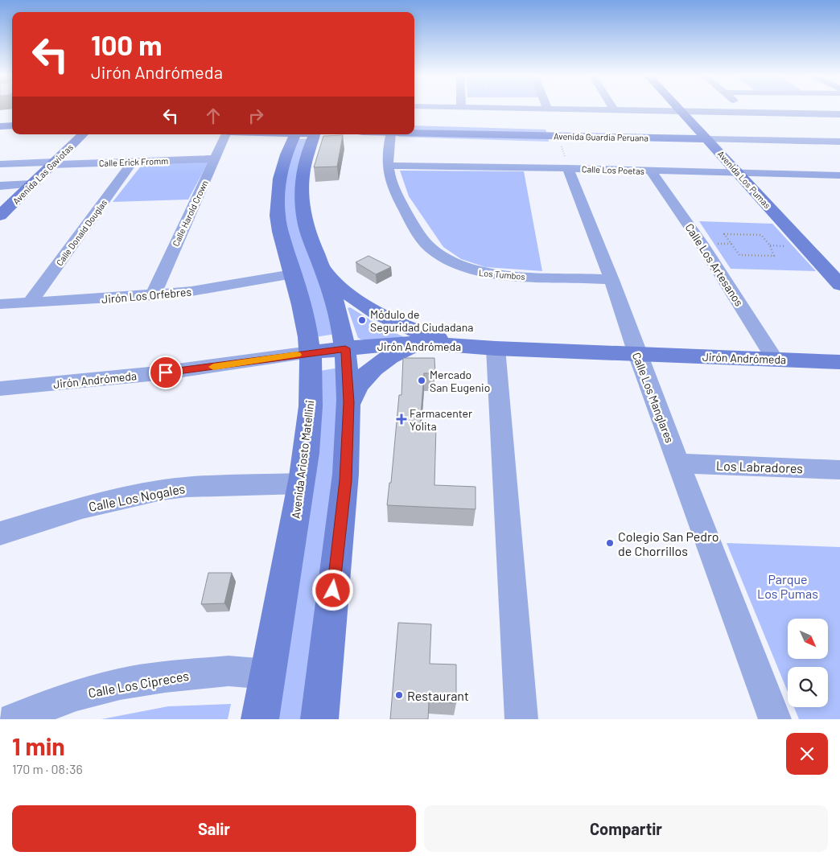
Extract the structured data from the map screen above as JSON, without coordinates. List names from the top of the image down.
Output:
{
  "streets": {
    "street": [
      "Avenida Guardia Peruana",
      "Calle Erick Fromm",
      "Calle Los Poetas",
      "Avenida Las Gaviotas",
      "Avenida Los Pumas",
      "Calle Harold Crown",
      "Calle Donald Douglas",
      "Calle Los Artesanos",
      "Los Tumbos",
      "Jirón Los Orfebres",
      "Jirón Andrómeda",
      "Calle Los Manglares",
      "Avenida Ariosto Matellini",
      "Los Labradores",
      "Calle Los Nogales",
      "Calle Los Cipreces"
    ]
  },
  "crossings": [
    ["Avenida Guardia Peruana", "Avenida Los Pumas"],
    ["Calle Erick Fromm", "Avenida Las Gaviotas"],
    ["Calle Erick Fromm", "Calle Harold Crown"],
    ["Calle Erick Fromm", "Calle Donald Douglas"],
    ["Calle Los Poetas", "Avenida Los Pumas"],
    ["Calle Los Poetas", "Calle Los Artesanos"],
    ["Calle Los Poetas", "Los Tumbos"],
    ["Calle Los Poetas", "Calle Los Manglares"],
    ["Calle Harold Crown", "Jirón Los Orfebres"],
    ["Calle Donald Douglas", "Jirón Los Orfebres"],
    ["Calle Los Artesanos", "Jirón Andrómeda"],
    ["Los Tumbos", "Calle Los Manglares"],
    ["Jirón Los Orfebres", "Avenida Ariosto Matellini"],
    ["Jirón Andrómeda", "Calle Los Manglares"],
    ["Jirón Andrómeda", "Avenida Ariosto Matellini"],
    ["Calle Los Manglares", "Los Labradores"],
    ["Avenida Ariosto Matellini", "Calle Los Nogales"],
    ["Avenida Ariosto Matellini", "Calle Los Cipreces"]
  ],
  "parks": ["Parque Los Pumas"],
  "places": {
    "other": [
      "Módulo de Seguridad Ciudadana",
      "Mercado San Eugenio",
      "Colegio San Pedro de Chorrillos",
      "Restaurant"
    ],
    "health": ["Farmacenter Yolita"]
  },
  "north": "bottom right",
  "page": {
    "turn": ["100 m", "Jirón Andrómeda"],
    "heading": ["1 min", "170 m · 08:36"],
    "buttons": ["Salir", "Compartir"]
  }
}
